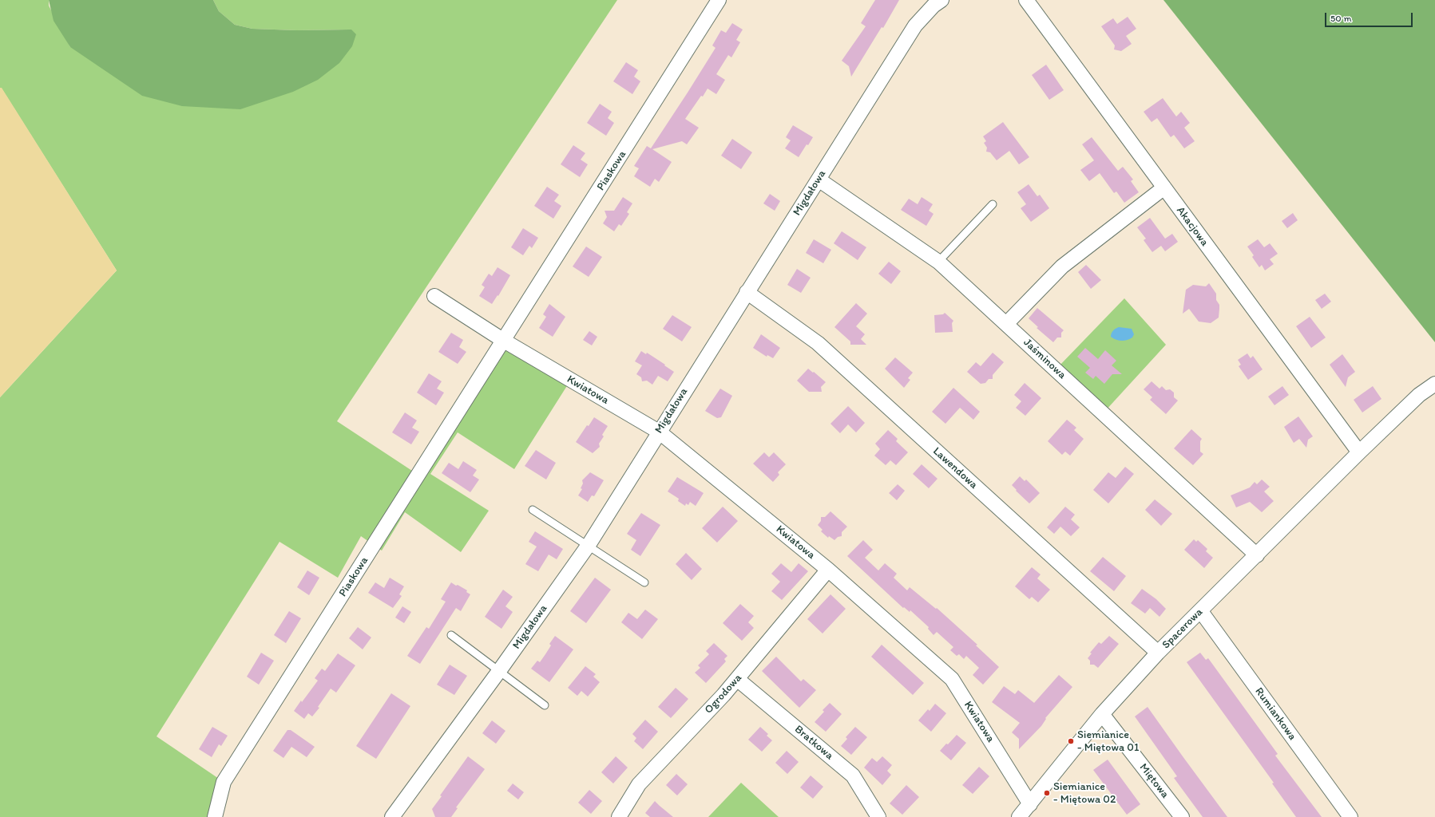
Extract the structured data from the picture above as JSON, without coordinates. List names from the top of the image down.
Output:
{
  "streets": {
    "street": [
      "Piaskowa",
      "Migdałowa",
      "Akacjowa",
      "Jaśminowa",
      "Kwiatowa",
      "Lawendowa",
      "Spacerowa",
      "Ogrodowa",
      "Rumiankowa",
      "Bratkowa",
      "Miętowa"
    ]
  },
  "crossings": [
    ["Piaskowa", "Kwiatowa"],
    ["Migdałowa", "Jaśminowa"],
    ["Migdałowa", "Kwiatowa"],
    ["Migdałowa", "Lawendowa"],
    ["Akacjowa", "Spacerowa"],
    ["Jaśminowa", "Spacerowa"],
    ["Kwiatowa", "Spacerowa"],
    ["Kwiatowa", "Ogrodowa"],
    ["Lawendowa", "Spacerowa"],
    ["Spacerowa", "Rumiankowa"],
    ["Spacerowa", "Miętowa"],
    ["Ogrodowa", "Bratkowa"]
  ],
  "places": ["Siemianice - Miętowa 01", "Siemianice - Miętowa 02"],
  "scale_bar": "50 m"
}
